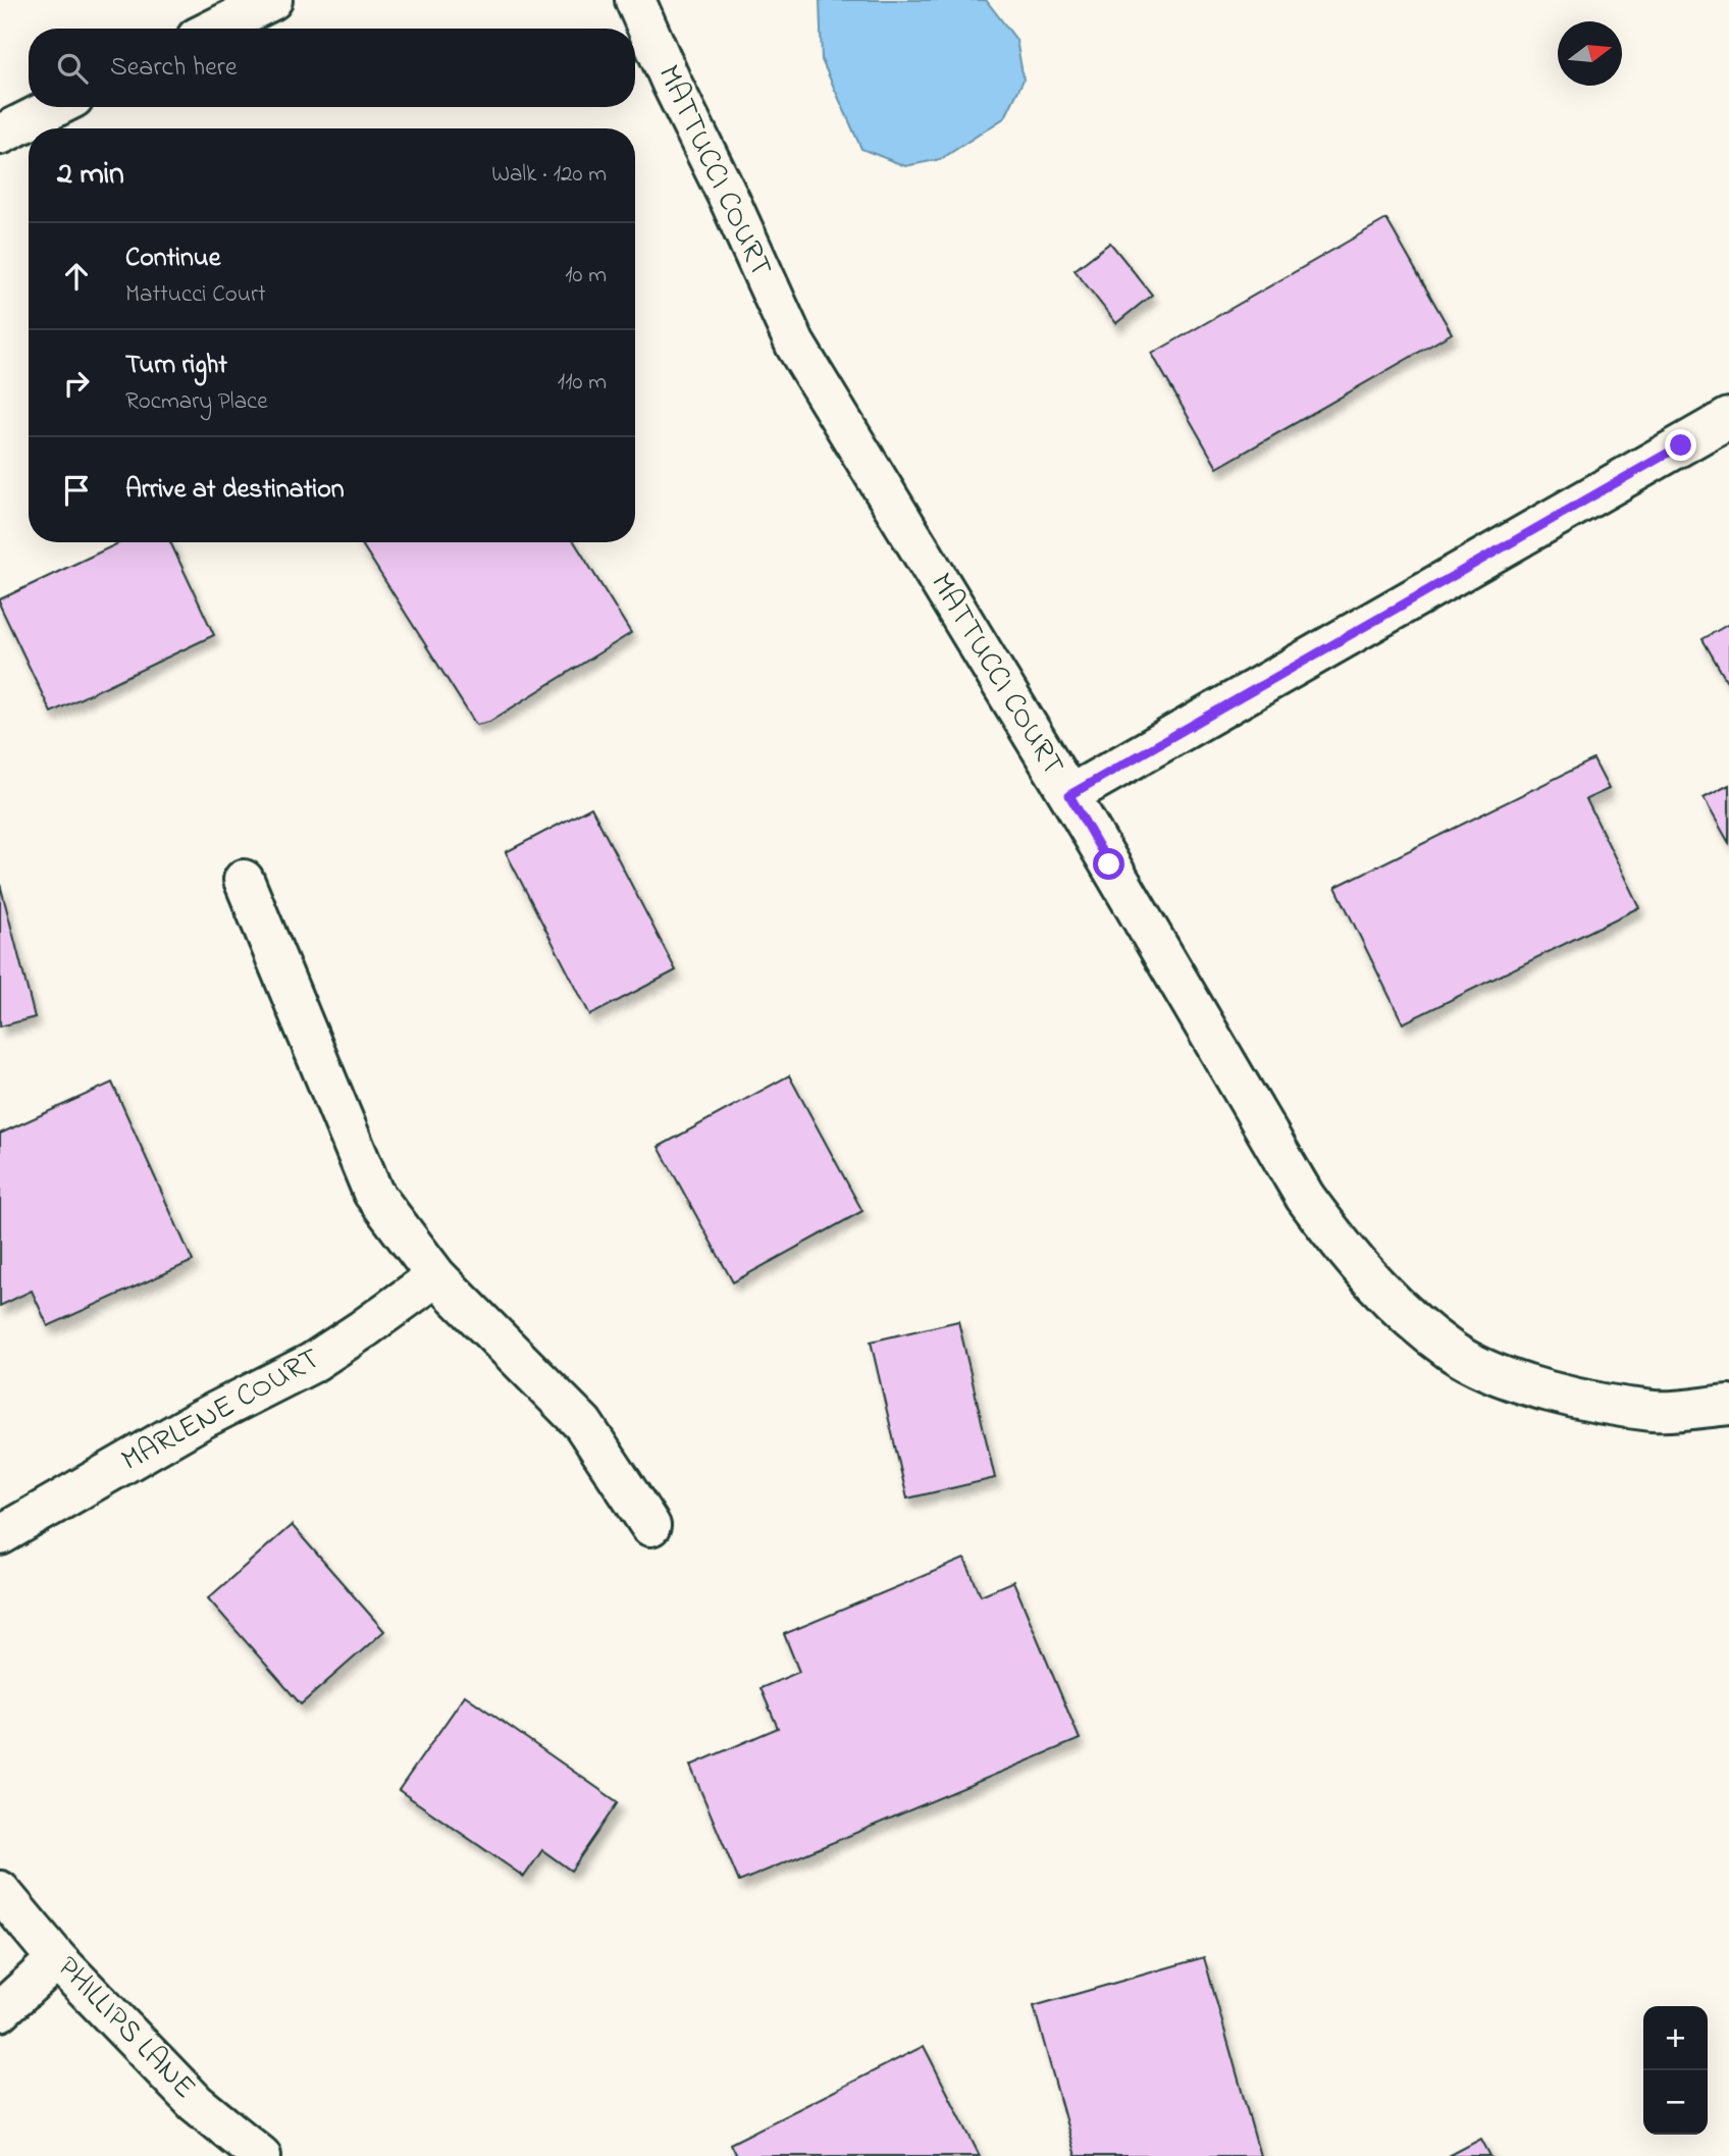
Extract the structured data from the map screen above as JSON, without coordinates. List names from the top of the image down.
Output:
{
  "streets": {
    "street": ["MATTUCCI COURT", "MARLENE COURT", "PHILLIPS LANE"]
  },
  "north": "right",
  "page": {
    "search": "Search here",
    "heading": ["2 min", "Walk · 120 m"],
    "list": [
      ["Continue", "Mattucci Court", "10 m"],
      ["Turn right", "Rocmary Place", "110 m"],
      "Arrive at destination"
    ],
    "map_buttons": ["+", "−"]
  }
}
